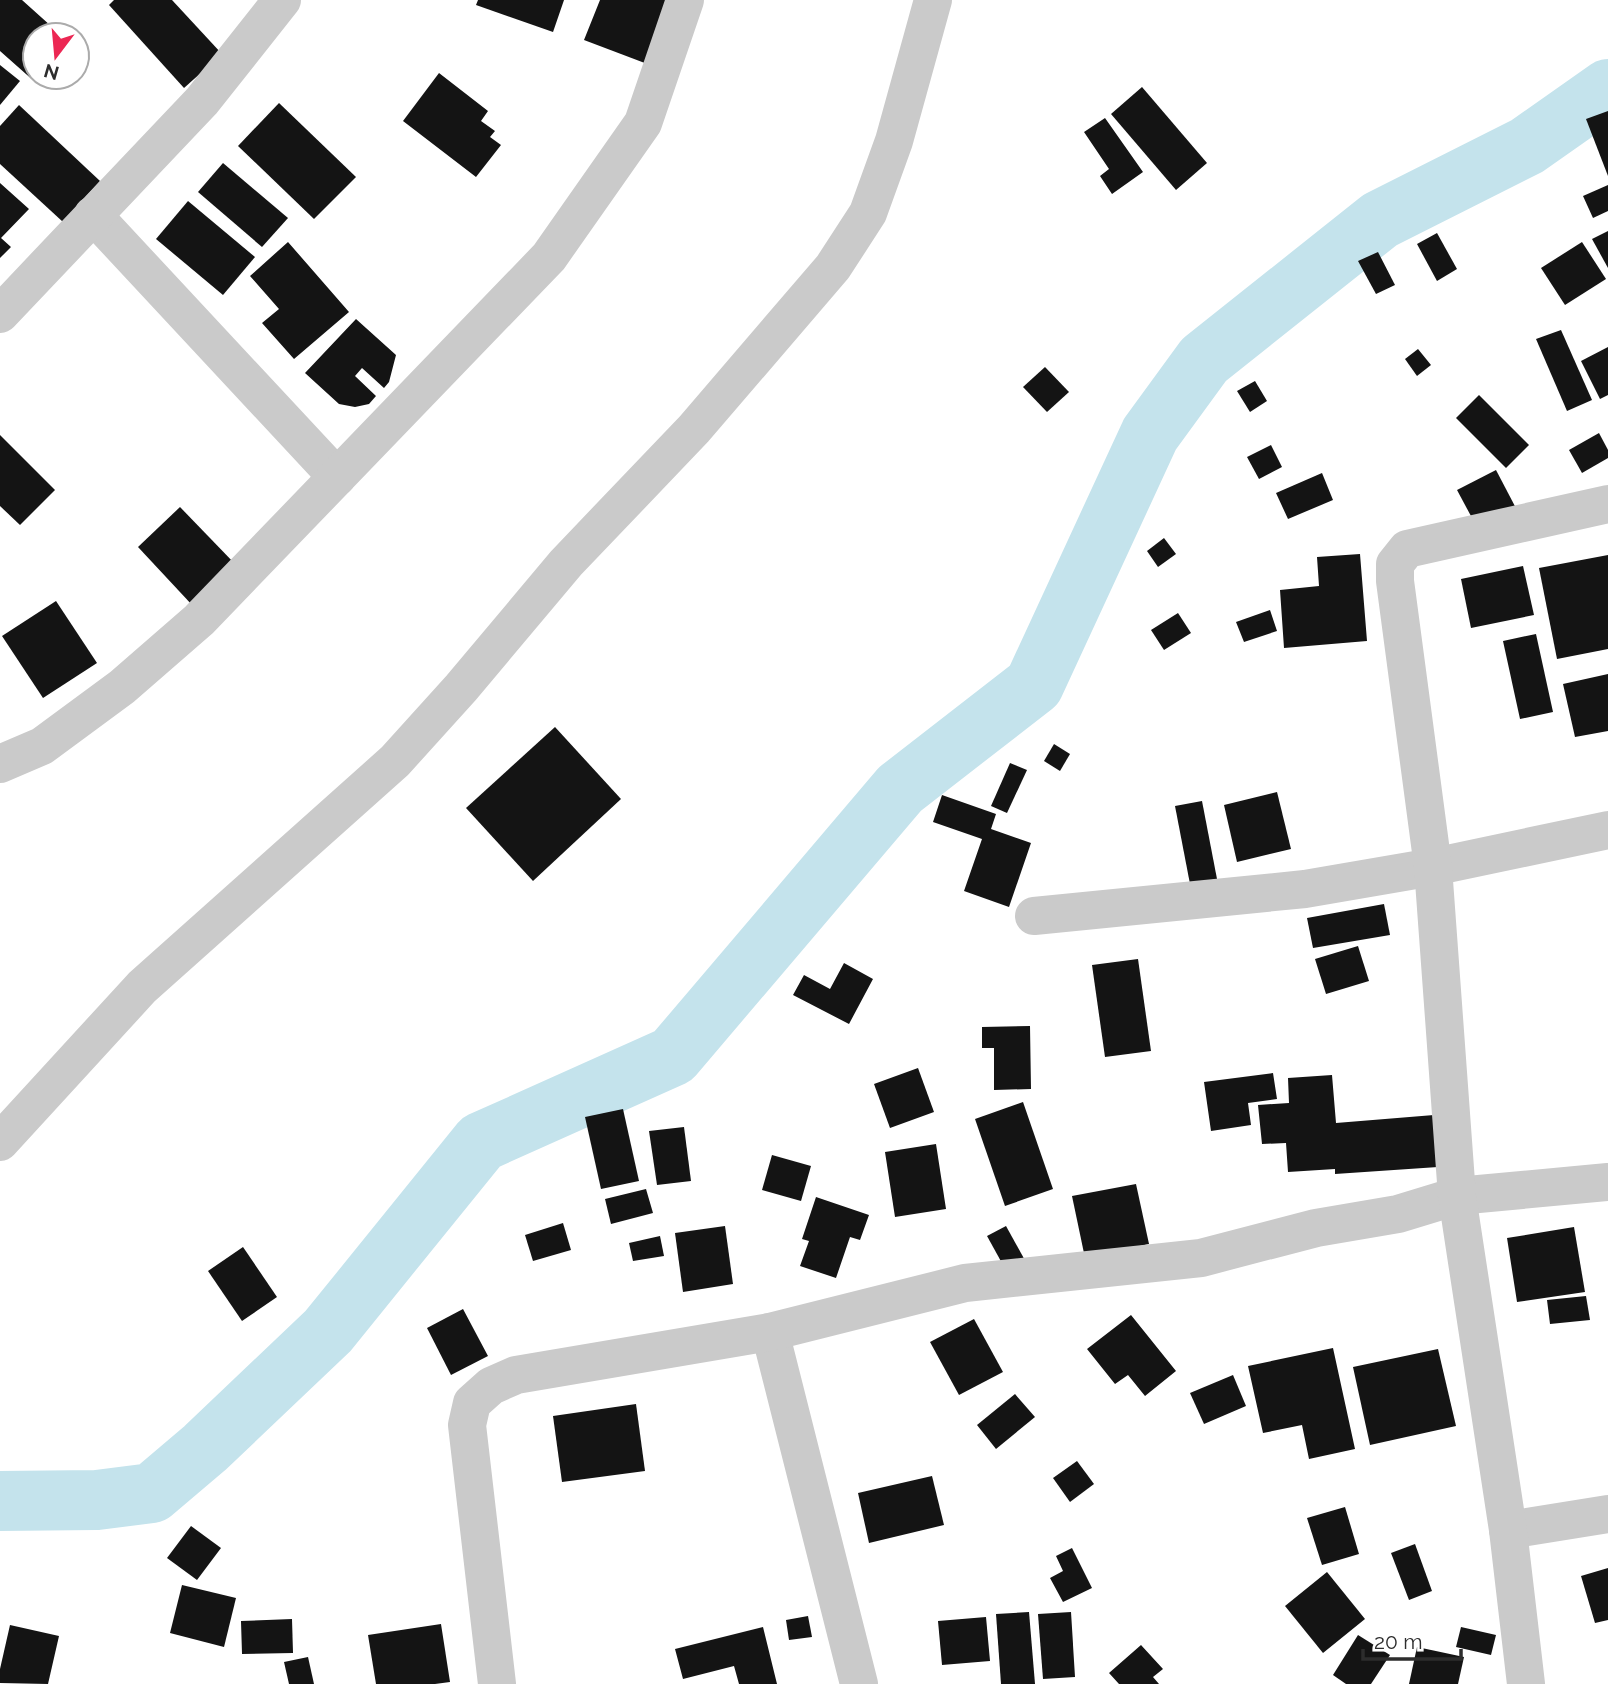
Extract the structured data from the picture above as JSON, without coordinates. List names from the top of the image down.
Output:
{
  "scale_bar": "20 m",
  "north": "bottom"
}
